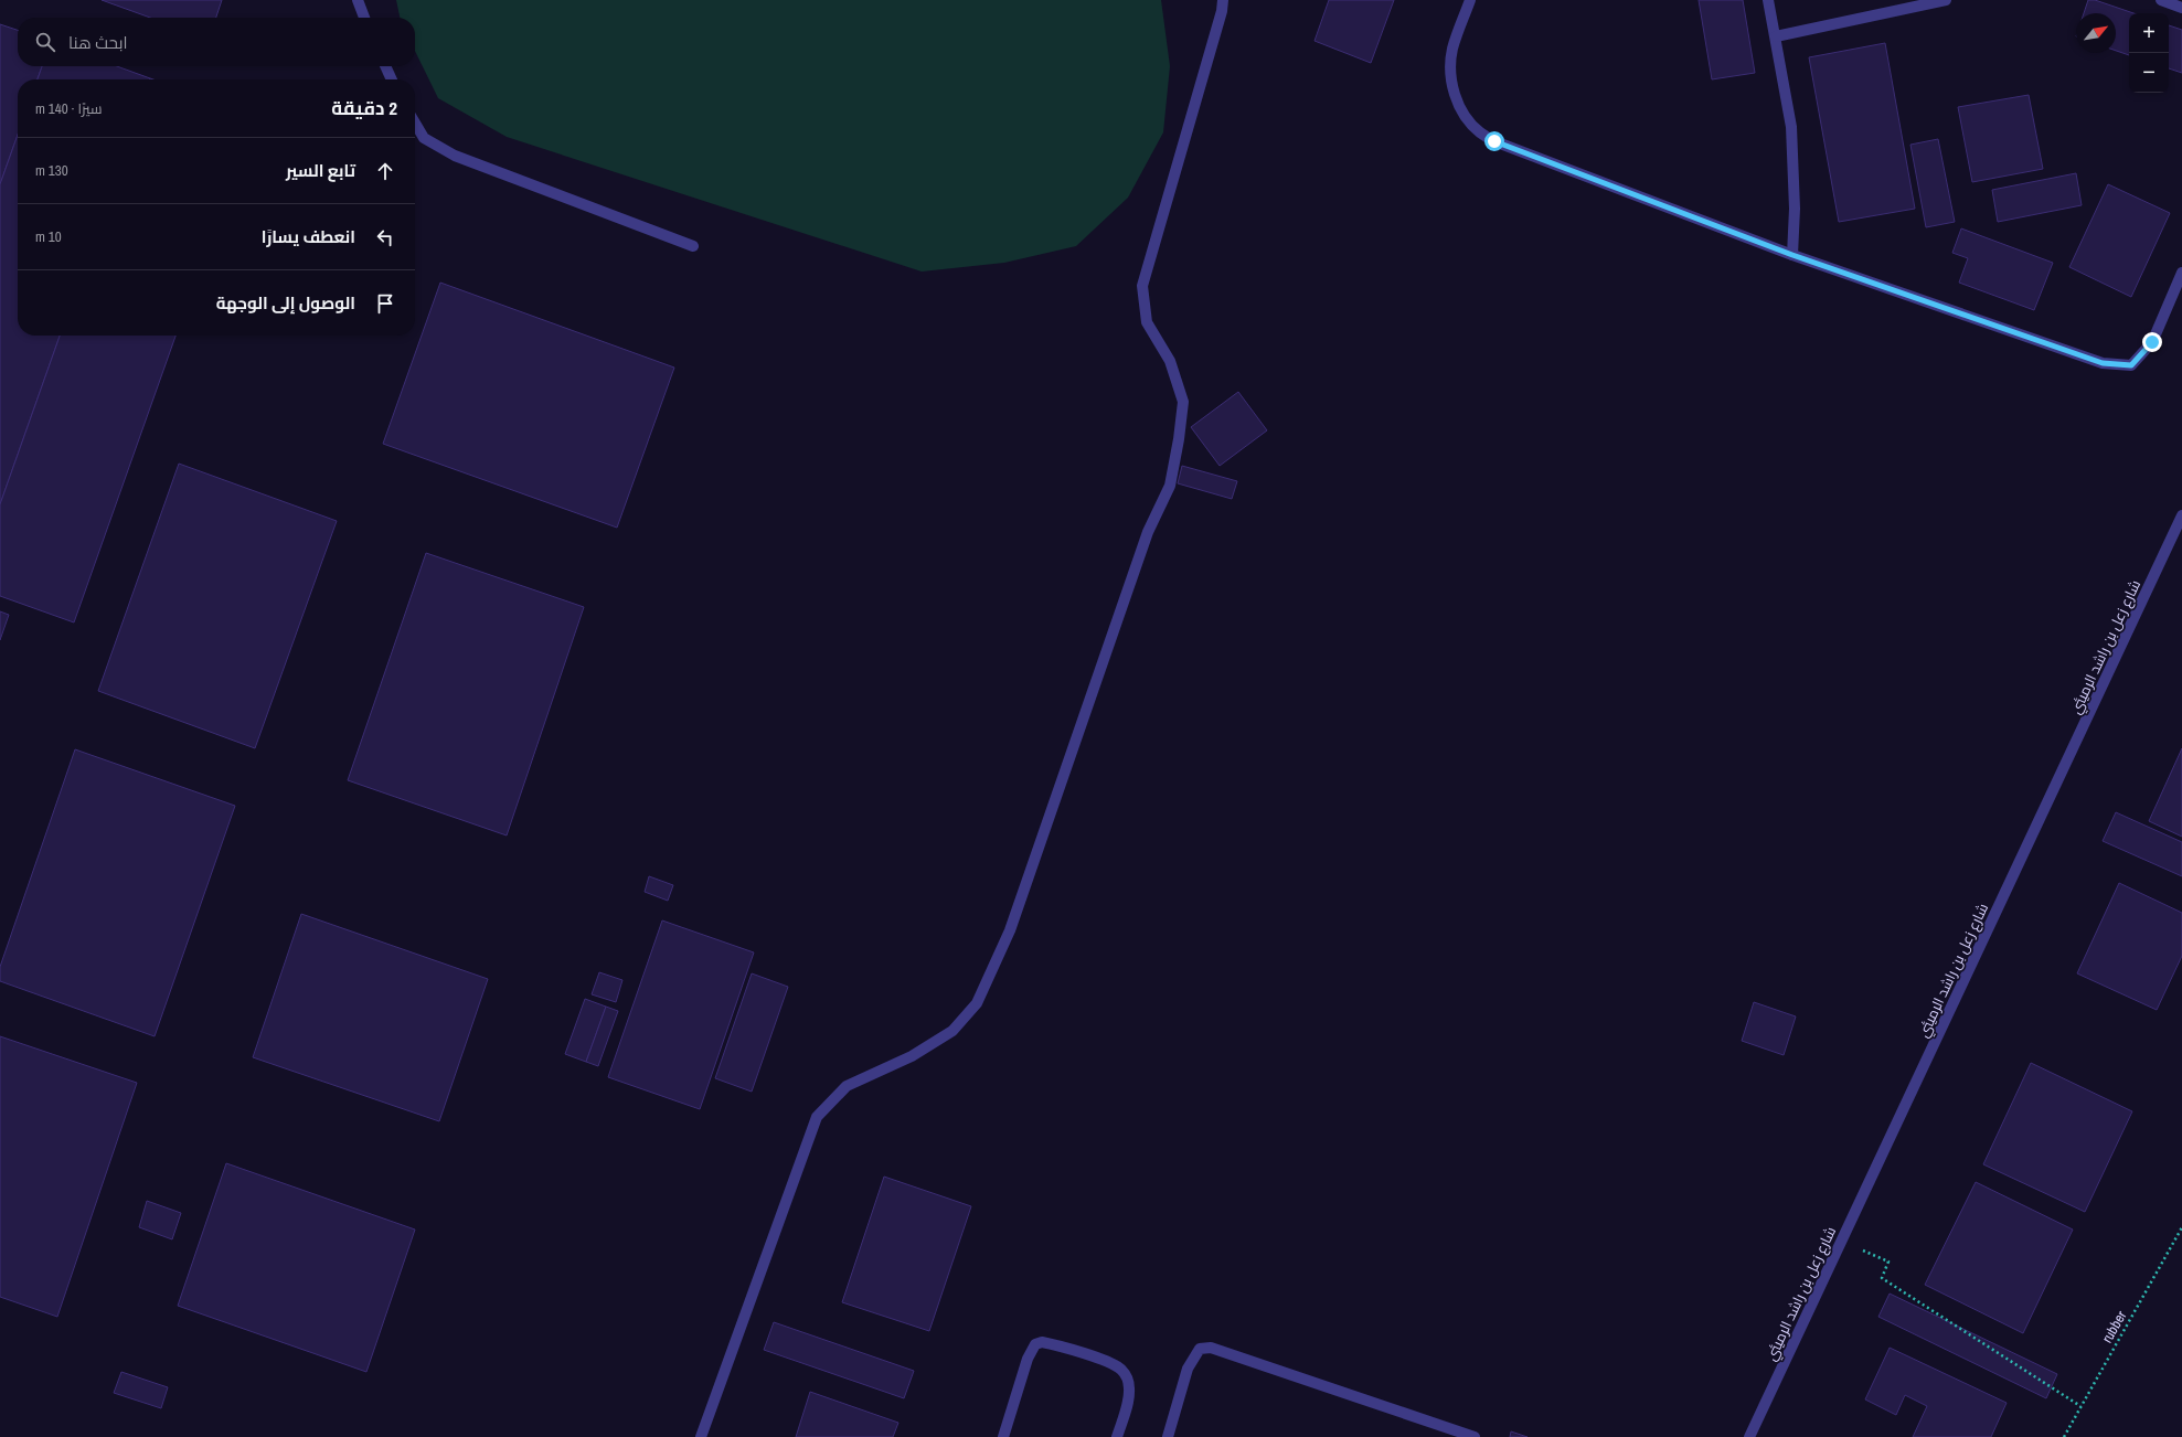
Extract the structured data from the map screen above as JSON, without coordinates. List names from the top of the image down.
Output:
{
  "streets": {
    "street": ["شارع زعل بن راشد الرميثي"],
    "path": ["rubber"]
  },
  "north": "top right",
  "page": {
    "map_buttons": ["+", "−"],
    "search": "ابحث هنا",
    "heading": ["2 دقيقة", "سيرًا · 140 m"],
    "list": [
      ["تابع السير", "130 m"],
      ["انعطف يسارًا", "10 m"],
      "الوصول إلى الوجهة"
    ]
  }
}
